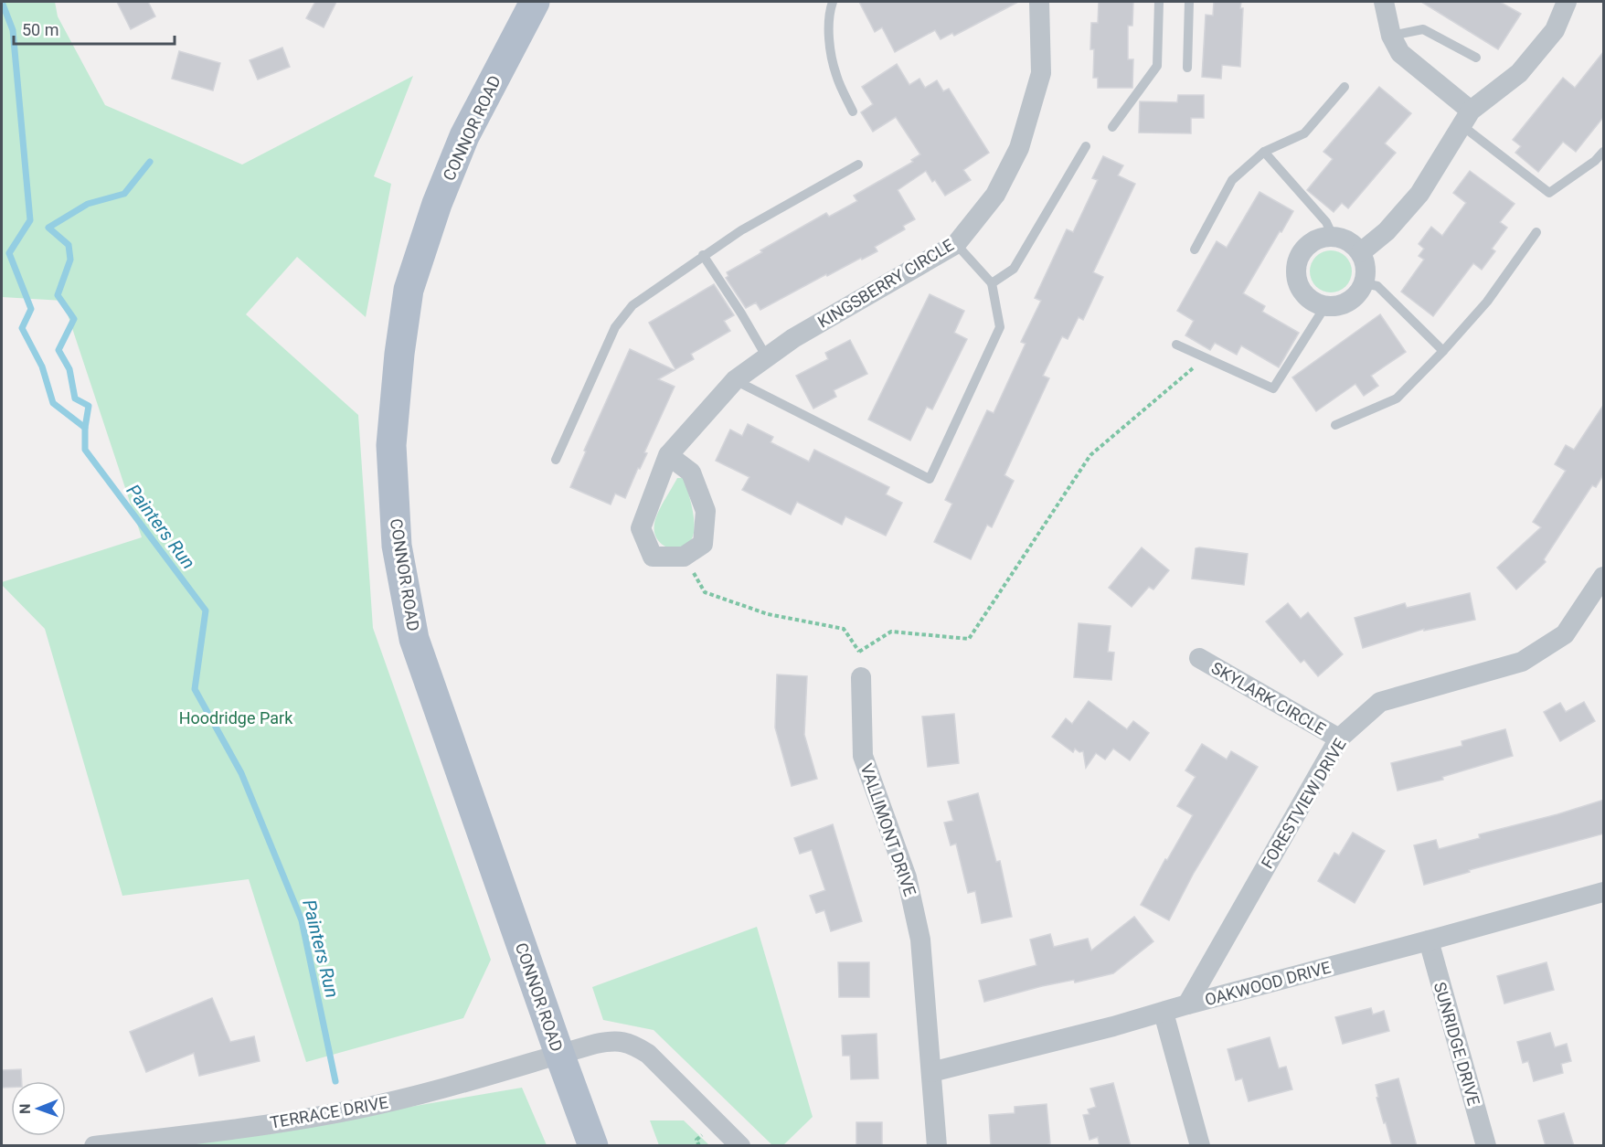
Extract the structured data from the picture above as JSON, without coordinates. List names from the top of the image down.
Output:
{
  "streets": {
    "main road": ["CONNOR ROAD"],
    "street": [
      "KINGSBERRY CIRCLE",
      "SKYLARK CIRCLE",
      "FORESTVIEW DRIVE",
      "VALLIMONT DRIVE",
      "OAKWOOD DRIVE",
      "SUNRIDGE DRIVE",
      "TERRACE DRIVE"
    ]
  },
  "crossings": [
    ["CONNOR ROAD", "TERRACE DRIVE"],
    ["SKYLARK CIRCLE", "FORESTVIEW DRIVE"],
    ["FORESTVIEW DRIVE", "OAKWOOD DRIVE"],
    ["VALLIMONT DRIVE", "OAKWOOD DRIVE"],
    ["OAKWOOD DRIVE", "SUNRIDGE DRIVE"]
  ],
  "water": ["Painters Run"],
  "parks": ["Hoodridge Park"],
  "scale_bar": "50 m",
  "north": "left"
}
